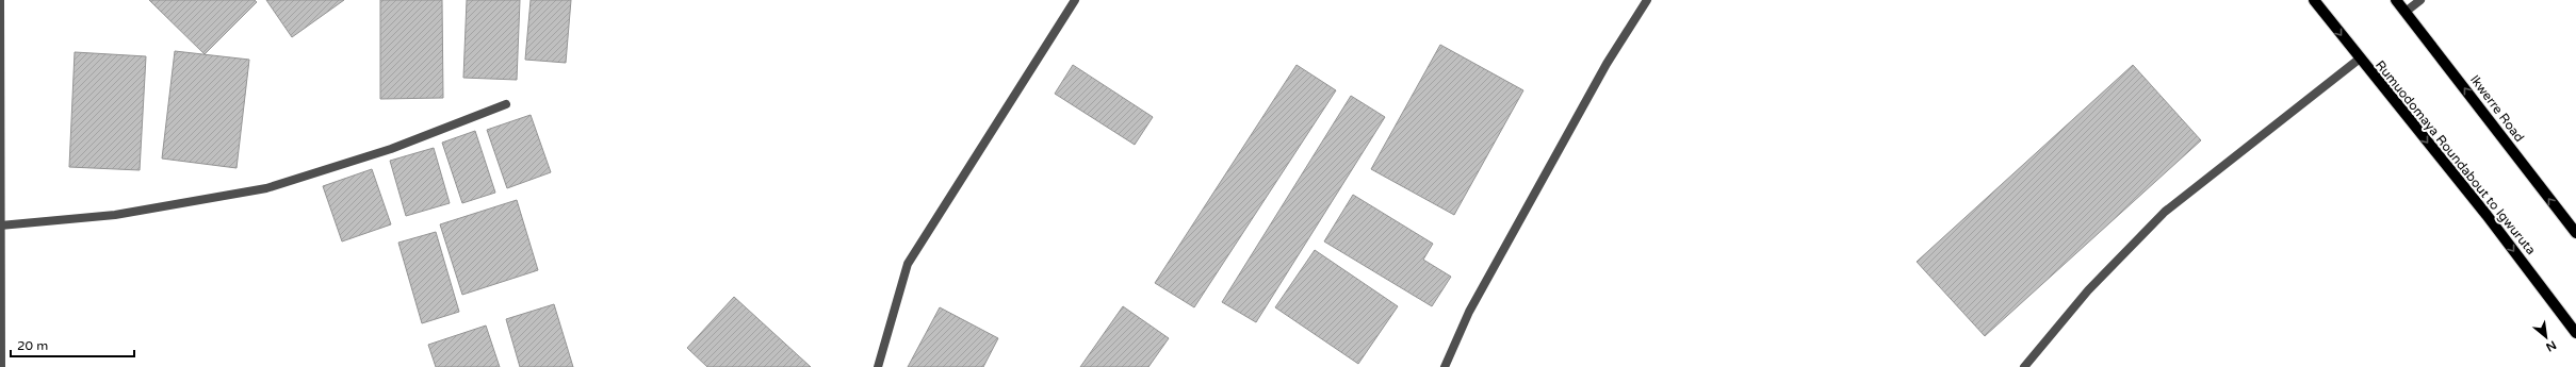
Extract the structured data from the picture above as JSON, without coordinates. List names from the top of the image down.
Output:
{
  "streets": {
    "main road": ["Ikwerre Road", "Rumuodomaya Roundabout to Igwuruta"]
  },
  "one_way": ["Ikwerre Road", "Rumuodomaya Roundabout to Igwuruta"],
  "scale_bar": "20 m",
  "north": "bottom right"
}
